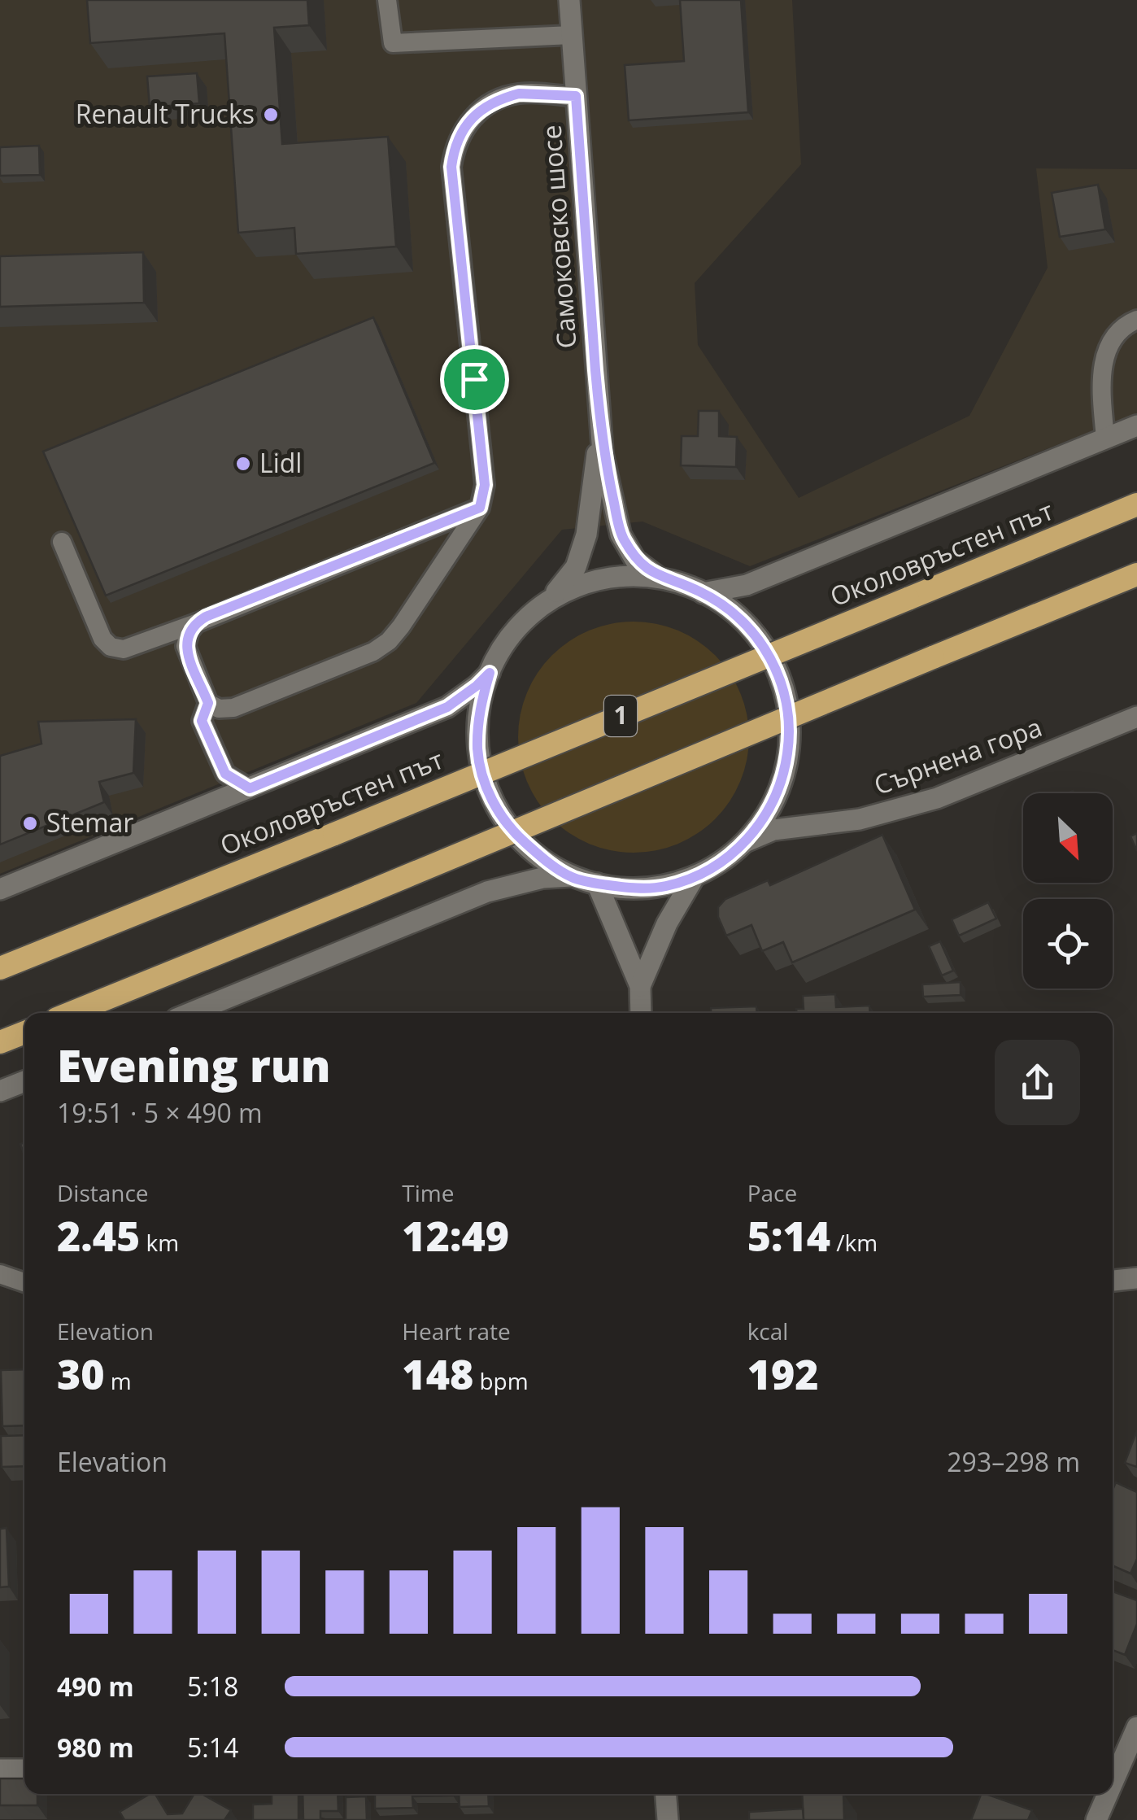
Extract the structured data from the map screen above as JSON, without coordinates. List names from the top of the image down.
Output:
{
  "streets": {
    "highway": ["Околовръстен път", "1"],
    "main road": ["Самоковско шосе", "Сърнена гора"]
  },
  "places": ["Renault Trucks", "Lidl", "Stemar"],
  "north": "bottom right",
  "page": {
    "heading": ["Evening run", "19:51 · 5 × 490 m"],
    "stats": [
      ["Distance", "2.45 km"],
      ["Time", "12:49"],
      ["Pace", "5:14 /km"],
      ["Elevation", "30 m"],
      ["Heart rate", "148 bpm"],
      ["kcal", "192"]
    ],
    "chart": ["Elevation", "293–298 m"],
    "list": [
      {
        "name": "490 m",
        "note": "5:18"
      },
      {
        "name": "980 m",
        "note": "5:14"
      }
    ]
  }
}
